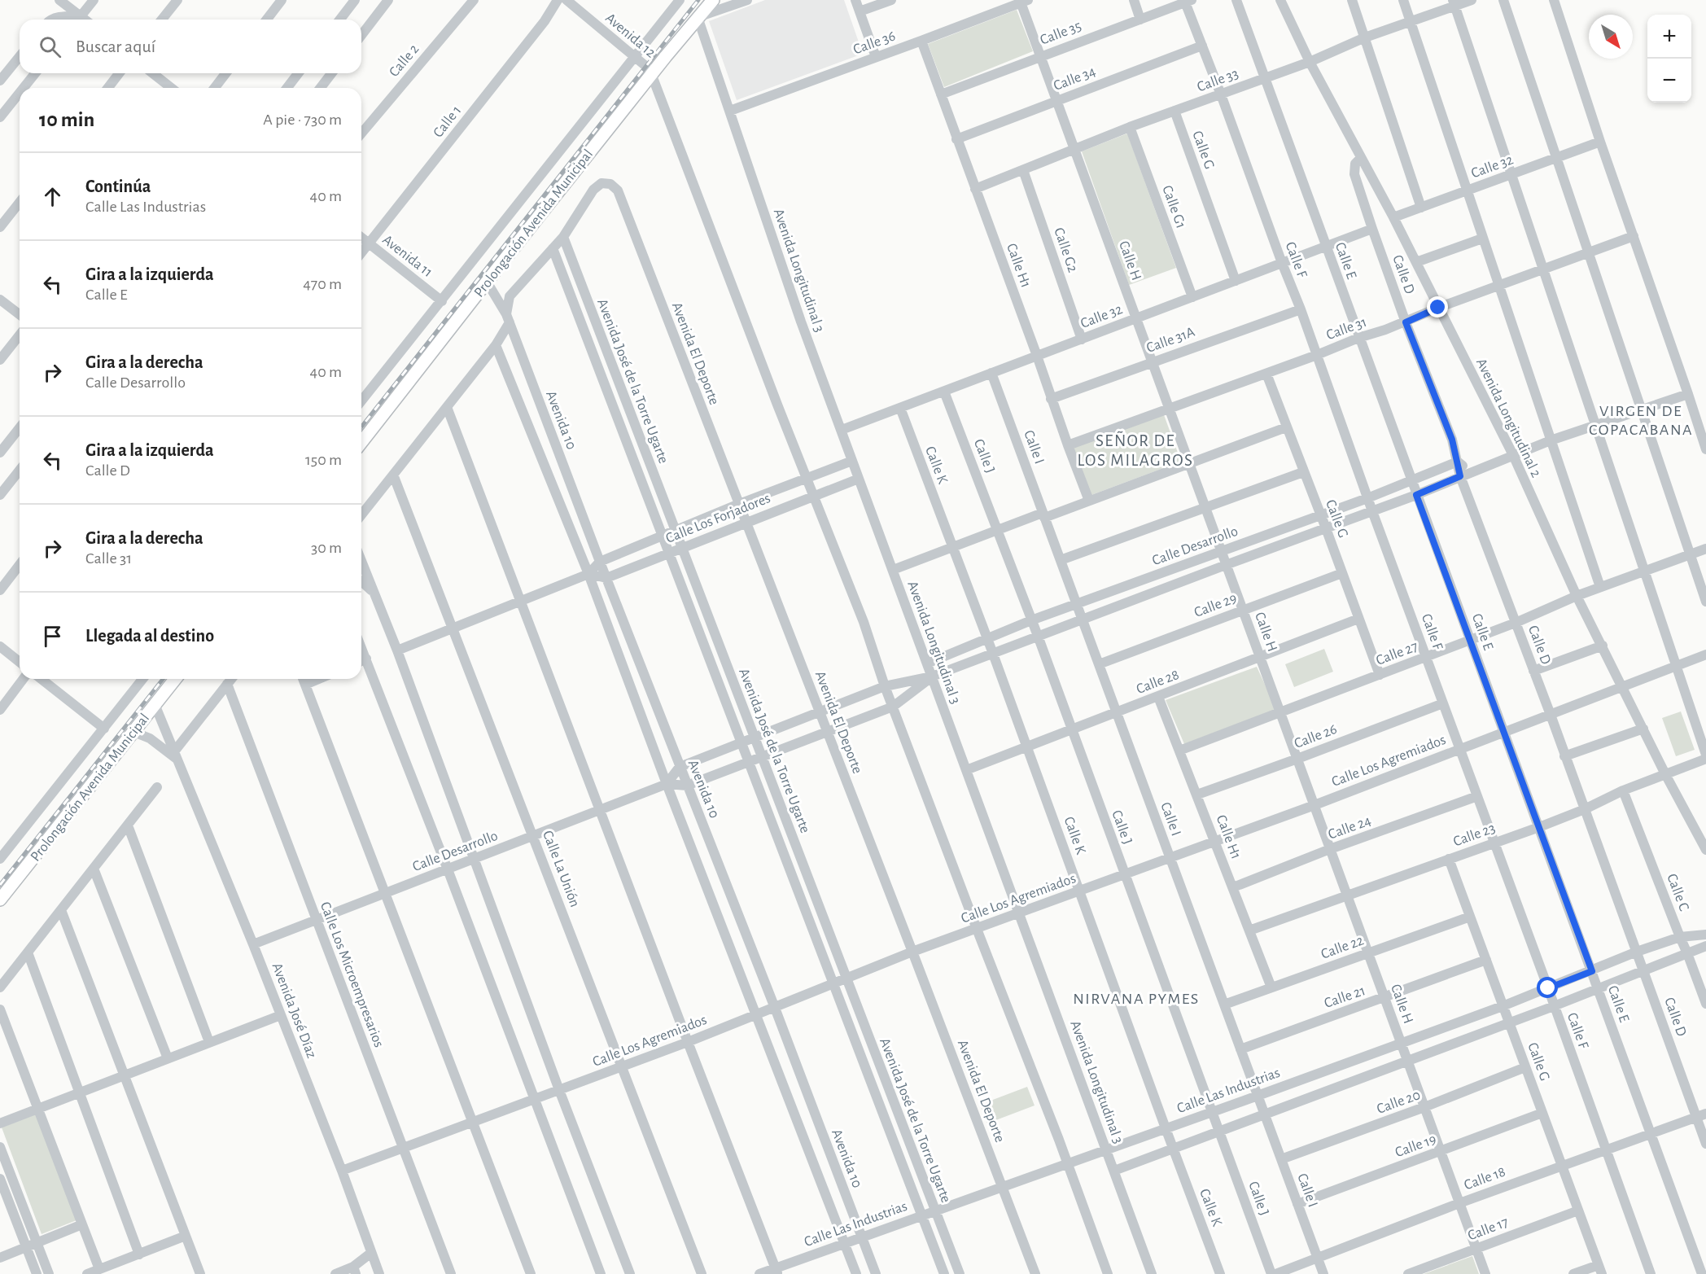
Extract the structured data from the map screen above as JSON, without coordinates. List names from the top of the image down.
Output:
{
  "streets": {
    "main road": ["Prolongación Avenida Municipal"],
    "street": [
      "Calle 35",
      "Avenida 12",
      "Calle 36",
      "Calle 2",
      "Calle 34",
      "Calle 33",
      "Calle 1",
      "Calle G",
      "Calle 32",
      "Calle G1",
      "Calle G2",
      "Avenida 11",
      "Calle F",
      "Calle H",
      "Calle E",
      "Calle H1",
      "Avenida Longitudinal 3",
      "Calle D",
      "Calle 31",
      "Calle 31A",
      "Avenida El Deporte",
      "Avenida José de la Torre Ugarte",
      "Avenida Longitudinal 2",
      "Avenida 10",
      "Calle I",
      "Calle J",
      "Calle K",
      "Calle Los Forjadores",
      "Calle Desarrollo",
      "Calle 29",
      "Calle 27",
      "Calle 28",
      "Calle 26",
      "Calle Los Agremiados",
      "Calle 24",
      "Calle 23",
      "Calle La Unión",
      "Calle C",
      "Calle 22",
      "Calle Los Microempresarios",
      "Calle 21",
      "Avenida José Díaz",
      "Calle Las Industrias",
      "Calle 20",
      "Calle 19",
      "Calle 18",
      "Calle 17"
    ]
  },
  "crossings": [
    ["Calle 35", "Calle F"],
    ["Calle 35", "Calle H"],
    ["Calle 35", "Calle H1"],
    ["Avenida 12", "Prolongación Avenida Municipal"],
    ["Avenida 12", "Calle Los Forjadores"],
    ["Avenida 12", "Calle Desarrollo"],
    ["Avenida 12", "Calle Los Agremiados"],
    ["Avenida 12", "Calle Las Industrias"],
    ["Calle 36", "Calle H"],
    ["Calle 36", "Calle H1"],
    ["Calle 36", "Avenida Longitudinal 3"],
    ["Calle 34", "Calle F"],
    ["Calle 34", "Calle H"],
    ["Calle 34", "Calle H1"],
    ["Calle 33", "Calle G"],
    ["Calle 33", "Calle G1"],
    ["Calle 33", "Calle G2"],
    ["Calle 33", "Calle F"],
    ["Calle 33", "Calle H"],
    ["Calle 33", "Calle E"],
    ["Calle 33", "Calle H1"],
    ["Calle 33", "Avenida Longitudinal 2"],
    ["Calle 1", "Avenida 11"],
    ["Calle G", "Calle 32"],
    ["Calle G", "Calle 31"],
    ["Calle G", "Calle Desarrollo"],
    ["Calle G", "Calle 29"],
    ["Calle G", "Calle 27"],
    ["Calle G", "Calle 28"],
    ["Calle G", "Calle 23"],
    ["Calle G", "Calle 22"],
    ["Calle G", "Calle 21"],
    ["Calle G", "Calle Las Industrias"],
    ["Calle G", "Calle 20"],
    ["Calle G", "Calle 19"],
    ["Calle G", "Calle 18"],
    ["Calle G", "Calle 17"],
    ["Calle 32", "Calle G1"],
    ["Calle 32", "Calle G2"],
    ["Calle 32", "Calle F"],
    ["Calle 32", "Calle H"],
    ["Calle 32", "Calle E"],
    ["Calle 32", "Calle H1"],
    ["Calle 32", "Avenida Longitudinal 3"],
    ["Calle 32", "Calle D"],
    ["Calle 32", "Avenida Longitudinal 2"],
    ["Calle 32", "Calle I"],
    ["Calle 32", "Calle J"],
    ["Calle 32", "Calle K"],
    ["Prolongación Avenida Municipal", "Avenida 11"],
    ["Prolongación Avenida Municipal", "Avenida Longitudinal 3"],
    ["Prolongación Avenida Municipal", "Avenida 10"],
    ["Prolongación Avenida Municipal", "Avenida José Díaz"],
    ["Calle F", "Calle 31"],
    ["Calle F", "Calle 31A"],
    ["Calle F", "Calle Desarrollo"],
    ["Calle F", "Calle 27"],
    ["Calle F", "Calle 26"],
    ["Calle F", "Calle Los Agremiados"],
    ["Calle F", "Calle 24"],
    ["Calle F", "Calle 23"],
    ["Calle F", "Calle Las Industrias"],
    ["Calle F", "Calle 18"],
    ["Calle H", "Calle 31"],
    ["Calle H", "Calle 31A"],
    ["Calle H", "Calle Desarrollo"],
    ["Calle H", "Calle 29"],
    ["Calle H", "Calle 27"],
    ["Calle H", "Calle 28"],
    ["Calle H", "Calle 26"],
    ["Calle H", "Calle Los Agremiados"],
    ["Calle H", "Calle 24"],
    ["Calle H", "Calle 23"],
    ["Calle H", "Calle 22"],
    ["Calle H", "Calle 21"],
    ["Calle H", "Calle Las Industrias"],
    ["Calle H", "Calle 20"],
    ["Calle H", "Calle 19"],
    ["Calle H", "Calle 18"],
    ["Calle H", "Calle 17"],
    ["Calle E", "Calle 31"],
    ["Calle E", "Calle Desarrollo"],
    ["Calle E", "Calle 27"],
    ["Calle E", "Calle Los Agremiados"],
    ["Calle E", "Calle 23"],
    ["Calle E", "Calle Las Industrias"],
    ["Calle E", "Calle 18"],
    ["Calle H1", "Calle 31"],
    ["Calle H1", "Calle 31A"],
    ["Calle H1", "Calle 27"],
    ["Calle H1", "Calle 28"],
    ["Calle H1", "Calle 26"],
    ["Calle H1", "Calle Los Agremiados"],
    ["Calle H1", "Calle 24"],
    ["Calle H1", "Calle 23"],
    ["Calle H1", "Calle 22"],
    ["Avenida Longitudinal 3", "Calle Los Forjadores"],
    ["Avenida Longitudinal 3", "Calle Desarrollo"],
    ["Avenida Longitudinal 3", "Calle 28"],
    ["Avenida Longitudinal 3", "Calle Los Agremiados"],
    ["Avenida Longitudinal 3", "Calle Las Industrias"],
    ["Calle D", "Calle 31"],
    ["Calle D", "Avenida Longitudinal 2"],
    ["Calle D", "Calle Desarrollo"],
    ["Calle D", "Calle 27"],
    ["Calle D", "Calle Los Agremiados"],
    ["Calle D", "Calle 23"],
    ["Calle D", "Calle Las Industrias"],
    ["Calle D", "Calle 18"],
    ["Calle 31", "Avenida Longitudinal 2"],
    ["Avenida El Deporte", "Avenida José de la Torre Ugarte"],
    ["Avenida El Deporte", "Calle Los Forjadores"],
    ["Avenida El Deporte", "Calle Desarrollo"],
    ["Avenida El Deporte", "Calle Los Agremiados"],
    ["Avenida El Deporte", "Calle Las Industrias"],
    ["Avenida José de la Torre Ugarte", "Calle Los Forjadores"],
    ["Avenida José de la Torre Ugarte", "Calle Desarrollo"],
    ["Avenida José de la Torre Ugarte", "Calle Los Agremiados"],
    ["Avenida José de la Torre Ugarte", "Calle Las Industrias"],
    ["Avenida Longitudinal 2", "Calle Desarrollo"],
    ["Avenida Longitudinal 2", "Calle 27"],
    ["Avenida Longitudinal 2", "Calle Los Agremiados"],
    ["Avenida Longitudinal 2", "Calle 23"],
    ["Avenida 10", "Calle Los Forjadores"],
    ["Avenida 10", "Calle Desarrollo"],
    ["Avenida 10", "Calle Los Agremiados"],
    ["Avenida 10", "Calle Las Industrias"],
    ["Calle I", "Calle Desarrollo"],
    ["Calle I", "Calle 29"],
    ["Calle I", "Calle 28"],
    ["Calle I", "Calle Los Agremiados"],
    ["Calle I", "Calle 22"],
    ["Calle I", "Calle 21"],
    ["Calle I", "Calle Las Industrias"],
    ["Calle I", "Calle 20"],
    ["Calle I", "Calle 19"],
    ["Calle I", "Calle 18"],
    ["Calle J", "Calle Desarrollo"],
    ["Calle J", "Calle 28"],
    ["Calle J", "Calle Los Agremiados"],
    ["Calle J", "Calle Las Industrias"],
    ["Calle K", "Calle Desarrollo"],
    ["Calle K", "Calle 28"],
    ["Calle K", "Calle Los Agremiados"],
    ["Calle K", "Calle Las Industrias"],
    ["Calle Los Forjadores", "Calle La Unión"],
    ["Calle Desarrollo", "Calle La Unión"],
    ["Calle Desarrollo", "Calle Los Microempresarios"],
    ["Calle Desarrollo", "Avenida José Díaz"],
    ["Calle Los Agremiados", "Calle La Unión"],
    ["Calle Los Agremiados", "Calle Los Microempresarios"],
    ["Calle Los Agremiados", "Avenida José Díaz"],
    ["Calle 23", "Calle C"],
    ["Calle C", "Calle Las Industrias"]
  ],
  "districts": ["VIRGEN DE COPACABANA", "SEÑOR DE LOS MILAGROS", "NIRVANA PYMES"],
  "north": "bottom right",
  "page": {
    "map_buttons": ["+", "−"],
    "search": "Buscar aquí",
    "heading": ["10 min", "A pie · 730 m"],
    "list": [
      ["Continúa", "Calle Las Industrias", "40 m"],
      ["Gira a la izquierda", "Calle E", "470 m"],
      ["Gira a la derecha", "Calle Desarrollo", "40 m"],
      ["Gira a la izquierda", "Calle D", "150 m"],
      ["Gira a la derecha", "Calle 31", "30 m"],
      "Llegada al destino"
    ]
  }
}
